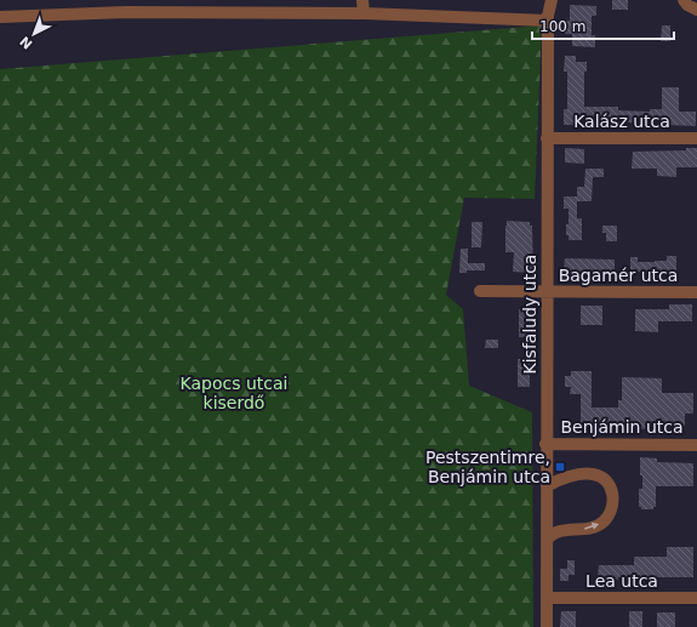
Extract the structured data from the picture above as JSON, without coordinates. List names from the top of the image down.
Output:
{
  "streets": {
    "street": [
      "Kalász utca",
      "Bagamér utca",
      "Kisfaludy utca",
      "Benjámin utca",
      "Lea utca"
    ]
  },
  "crossings": [
    ["Kalász utca", "Kisfaludy utca"],
    ["Bagamér utca", "Kisfaludy utca"],
    ["Kisfaludy utca", "Benjámin utca"],
    ["Kisfaludy utca", "Lea utca"]
  ],
  "parks": ["Kapocs utcai kiserdő"],
  "places": {
    "transit": ["Pestszentimre, Benjámin utca"]
  },
  "scale_bar": "100 m",
  "north": "bottom left"
}
